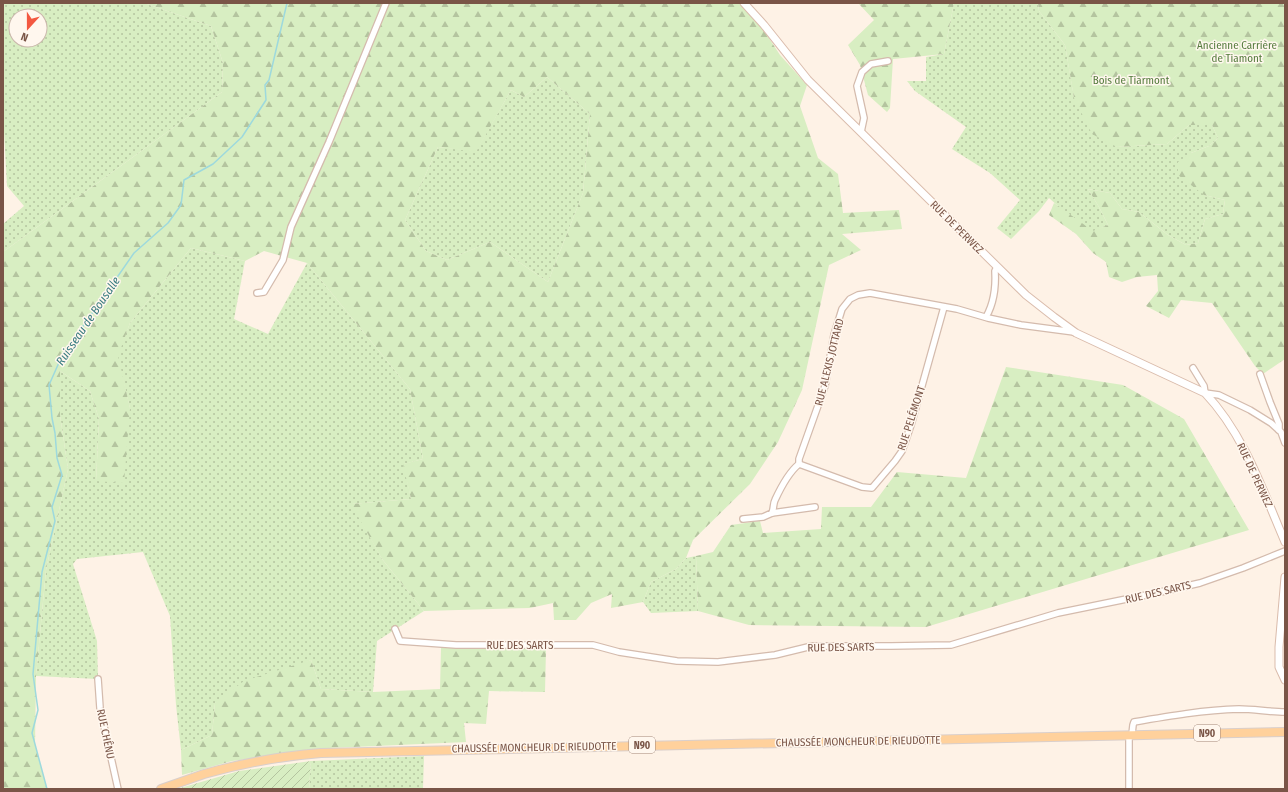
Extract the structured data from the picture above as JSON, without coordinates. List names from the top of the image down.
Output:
{
  "streets": {
    "main road": ["N90", "CHAUSSÉE MONCHEUR DE RIEUDOTTE"],
    "street": [
      "RUE DE PERWEZ",
      "RUE ALEXIS JOTTARD",
      "RUE PELÉMONT",
      "RUE DES SARTS",
      "RUE CHÊNU"
    ]
  },
  "crossings": [
    ["RUE ALEXIS JOTTARD", "RUE PELÉMONT"],
    ["N90", "CHAUSSÉE MONCHEUR DE RIEUDOTTE"]
  ],
  "water": ["Ruisseau de Bousalle"],
  "parks": ["Ancienne Carrière de Tiamont", "Bois de Tiarmont"],
  "north": "bottom"
}
